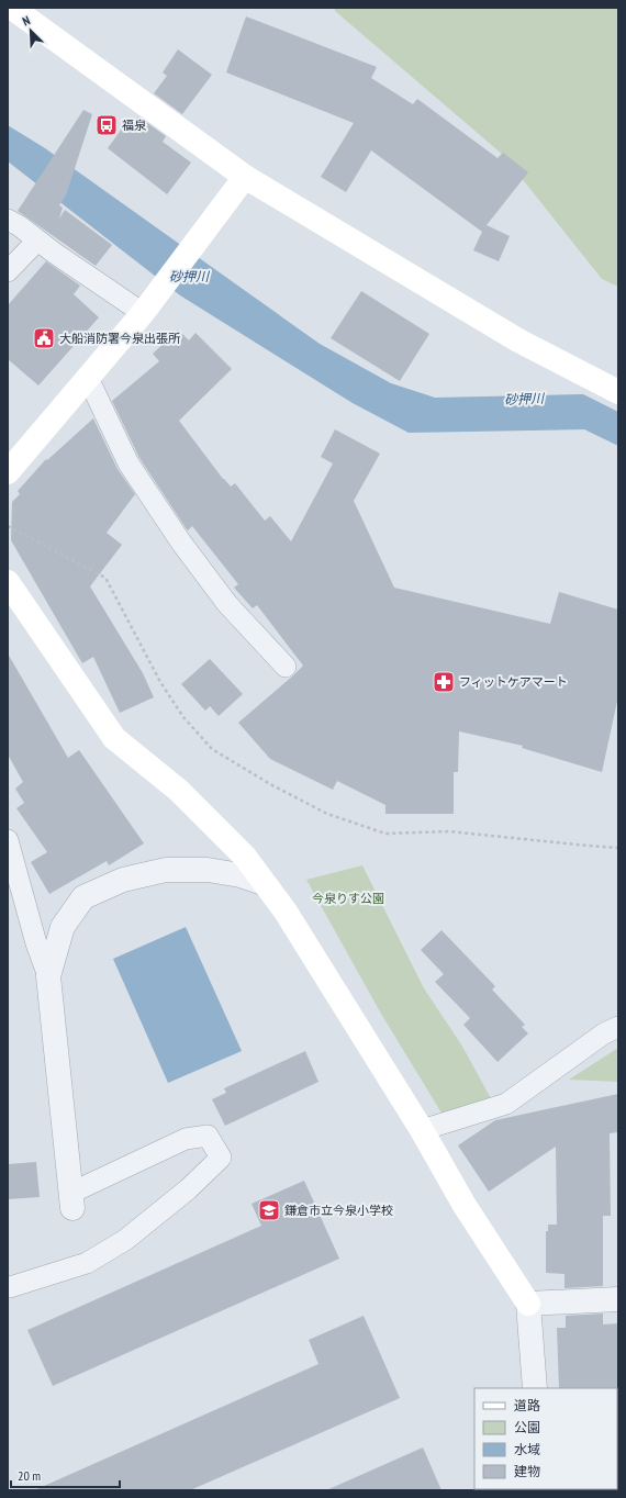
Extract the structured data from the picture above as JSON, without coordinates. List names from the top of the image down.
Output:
{
  "water": ["砂押川"],
  "parks": ["今泉りす公園"],
  "places": {
    "bus stop": ["福泉"],
    "public building": ["大船消防署今泉出張所"],
    "pharmacy": ["フィットケアマート"],
    "school or university": ["鎌倉市立今泉小学校"]
  },
  "legend": [
    "道路",
    "公園",
    "水域",
    "建物"
  ],
  "scale_bar": "20 m",
  "north": "top left"
}
